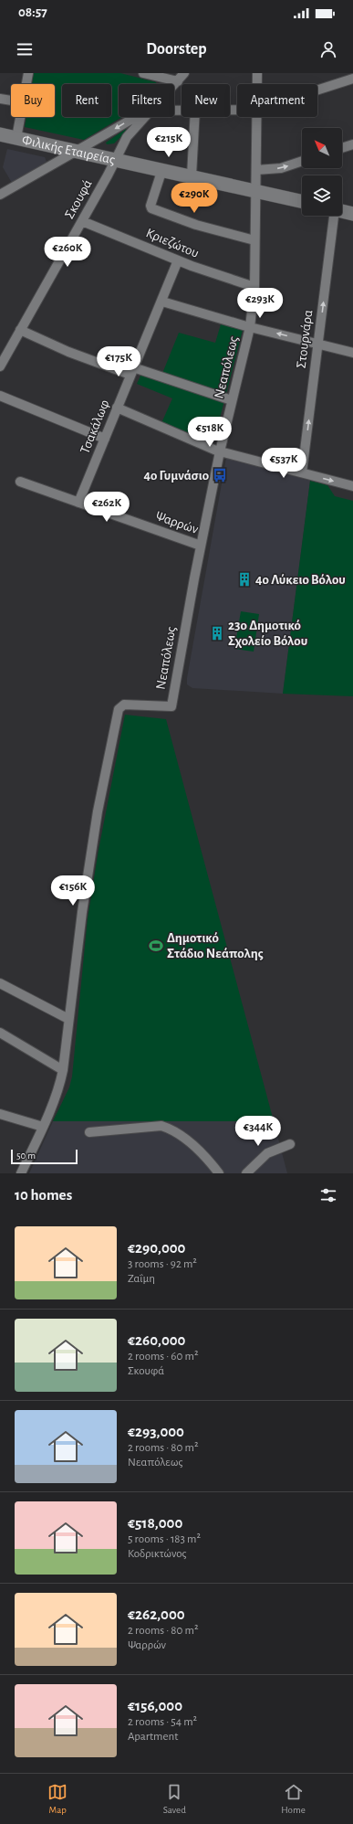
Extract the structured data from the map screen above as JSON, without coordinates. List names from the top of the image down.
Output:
{
  "streets": {
    "street": [
      "Φιλικής Εταιρείας",
      "Σκουφά",
      "Κριεζώτου",
      "Στουρνάρα",
      "Νεαπόλεως",
      "Τσακάλωφ",
      "Ψαρρών"
    ]
  },
  "crossings": [
    ["Φιλικής Εταιρείας", "Σκουφά"],
    ["Φιλικής Εταιρείας", "Νεαπόλεως"],
    ["Σκουφά", "Κριεζώτου"],
    ["Κριεζώτου", "Νεαπόλεως"],
    ["Κριεζώτου", "Τσακάλωφ"],
    ["Νεαπόλεως", "Ψαρρών"],
    ["Τσακάλωφ", "Ψαρρών"]
  ],
  "one_way": ["Στουρνάρα"],
  "places": {
    "bus stop": ["4ο Γυμνάσιο"],
    "building": ["4ο Λύκειο Βόλου", "23ο Δημοτικό Σχολείο Βόλου"],
    "sports": ["Δημοτικό Στάδιο Νεάπολης"]
  },
  "scale_bar": "50 m",
  "north": "top left",
  "page": {
    "status": "08:57",
    "header": "Doorstep",
    "chip": [
      "Buy",
      "Rent",
      "Filters",
      "New",
      "Apartment"
    ],
    "price": [
      "€215K",
      "€290K",
      "€260K",
      "€293K",
      "€175K",
      "€518K",
      "€537K",
      "€262K",
      "€156K",
      "€344K"
    ],
    "scale": "50 m",
    "heading": "10 homes",
    "list": [
      {
        "name": "€290,000",
        "note": "3 rooms · 92 m² · Ζαΐμη"
      },
      {
        "name": "€260,000",
        "note": "2 rooms · 60 m² · Σκουφά"
      },
      {
        "name": "€293,000",
        "note": "2 rooms · 80 m² · Νεαπόλεως"
      },
      {
        "name": "€518,000",
        "note": "5 rooms · 183 m² · Κοδρικτώνος"
      },
      {
        "name": "€262,000",
        "note": "2 rooms · 80 m² · Ψαρρών"
      },
      {
        "name": "€156,000",
        "note": "2 rooms · 54 m² · Apartment"
      }
    ],
    "tabs": ["Map", "Saved", "Home"]
  }
}
